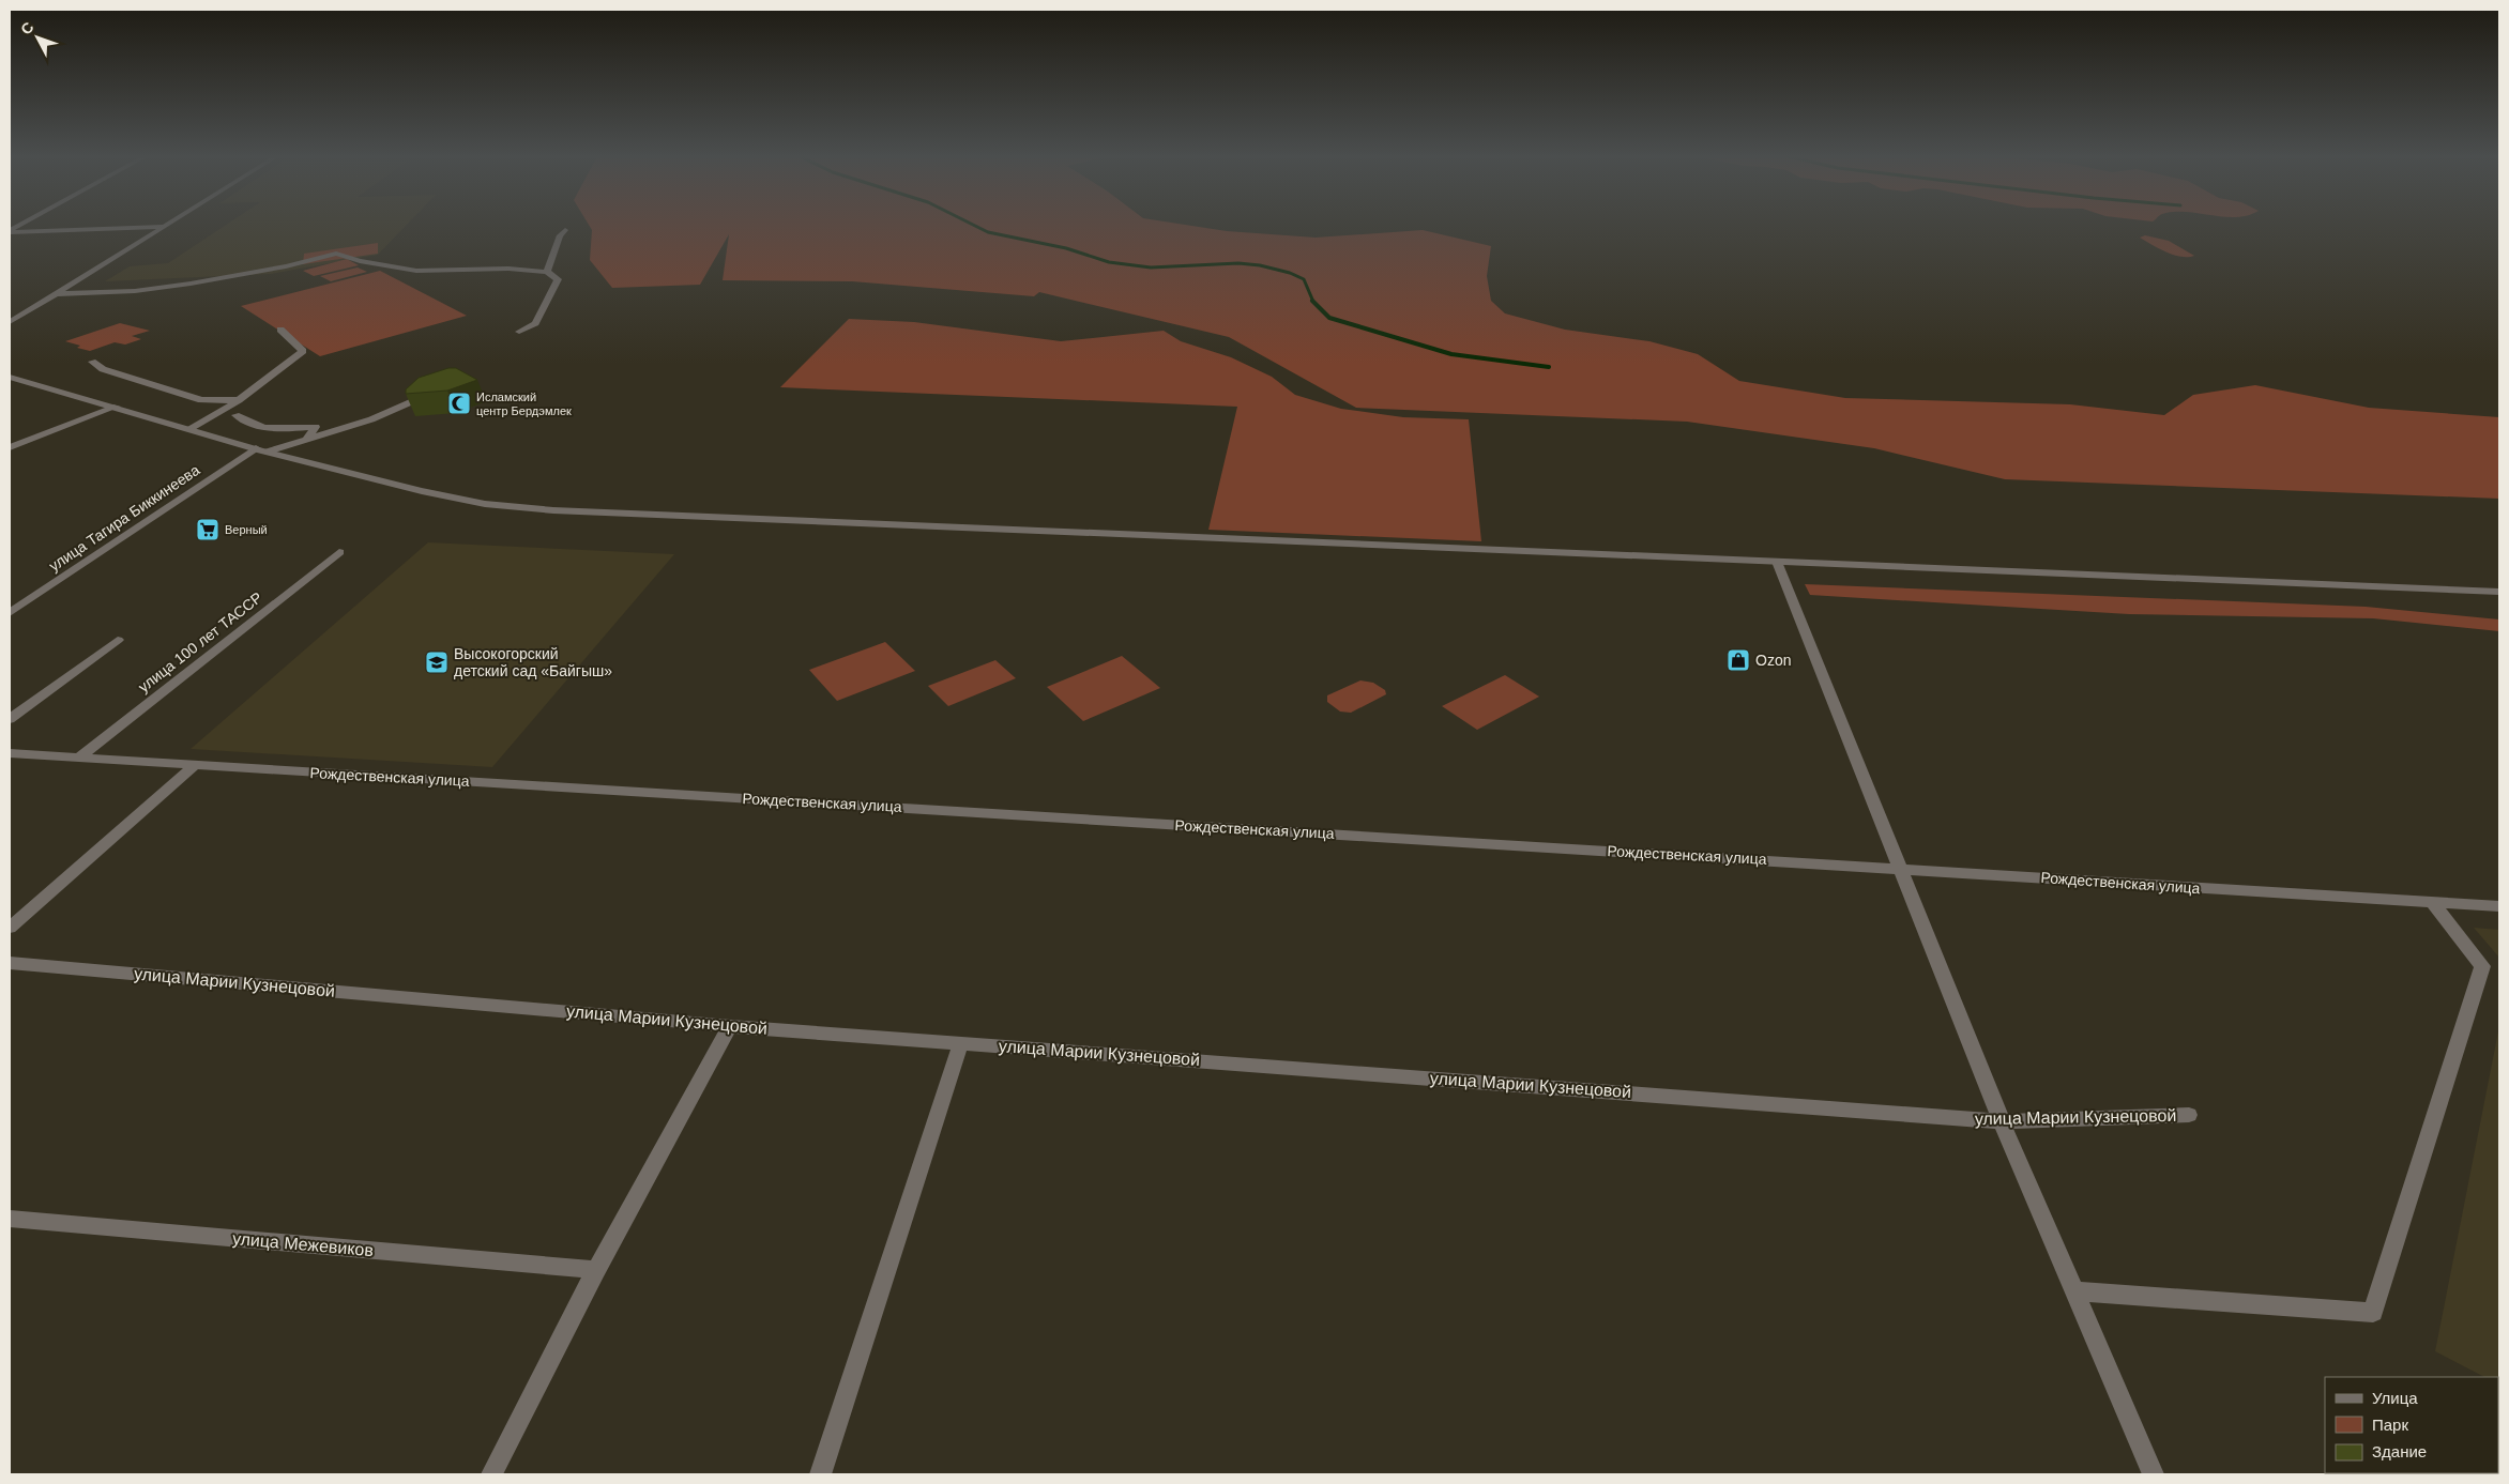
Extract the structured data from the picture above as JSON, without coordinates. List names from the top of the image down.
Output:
{
  "streets": {
    "street": [
      "улица Тагира Биккинеева",
      "улица 100 лет ТАССР",
      "Рождественская улица",
      "улица Марии Кузнецовой",
      "улица Межевиков"
    ]
  },
  "crossings": [
    ["улица 100 лет ТАССР", "Рождественская улица"]
  ],
  "places": {
    "mosque": ["Исламский центр Бердэмлек"],
    "supermarket": ["Верный"],
    "shop": ["Ozon"],
    "school or university": ["Высокогорский детский сад «Байгыш»"]
  },
  "legend": ["Улица", "Парк", "Здание"],
  "north": "top left"
}
